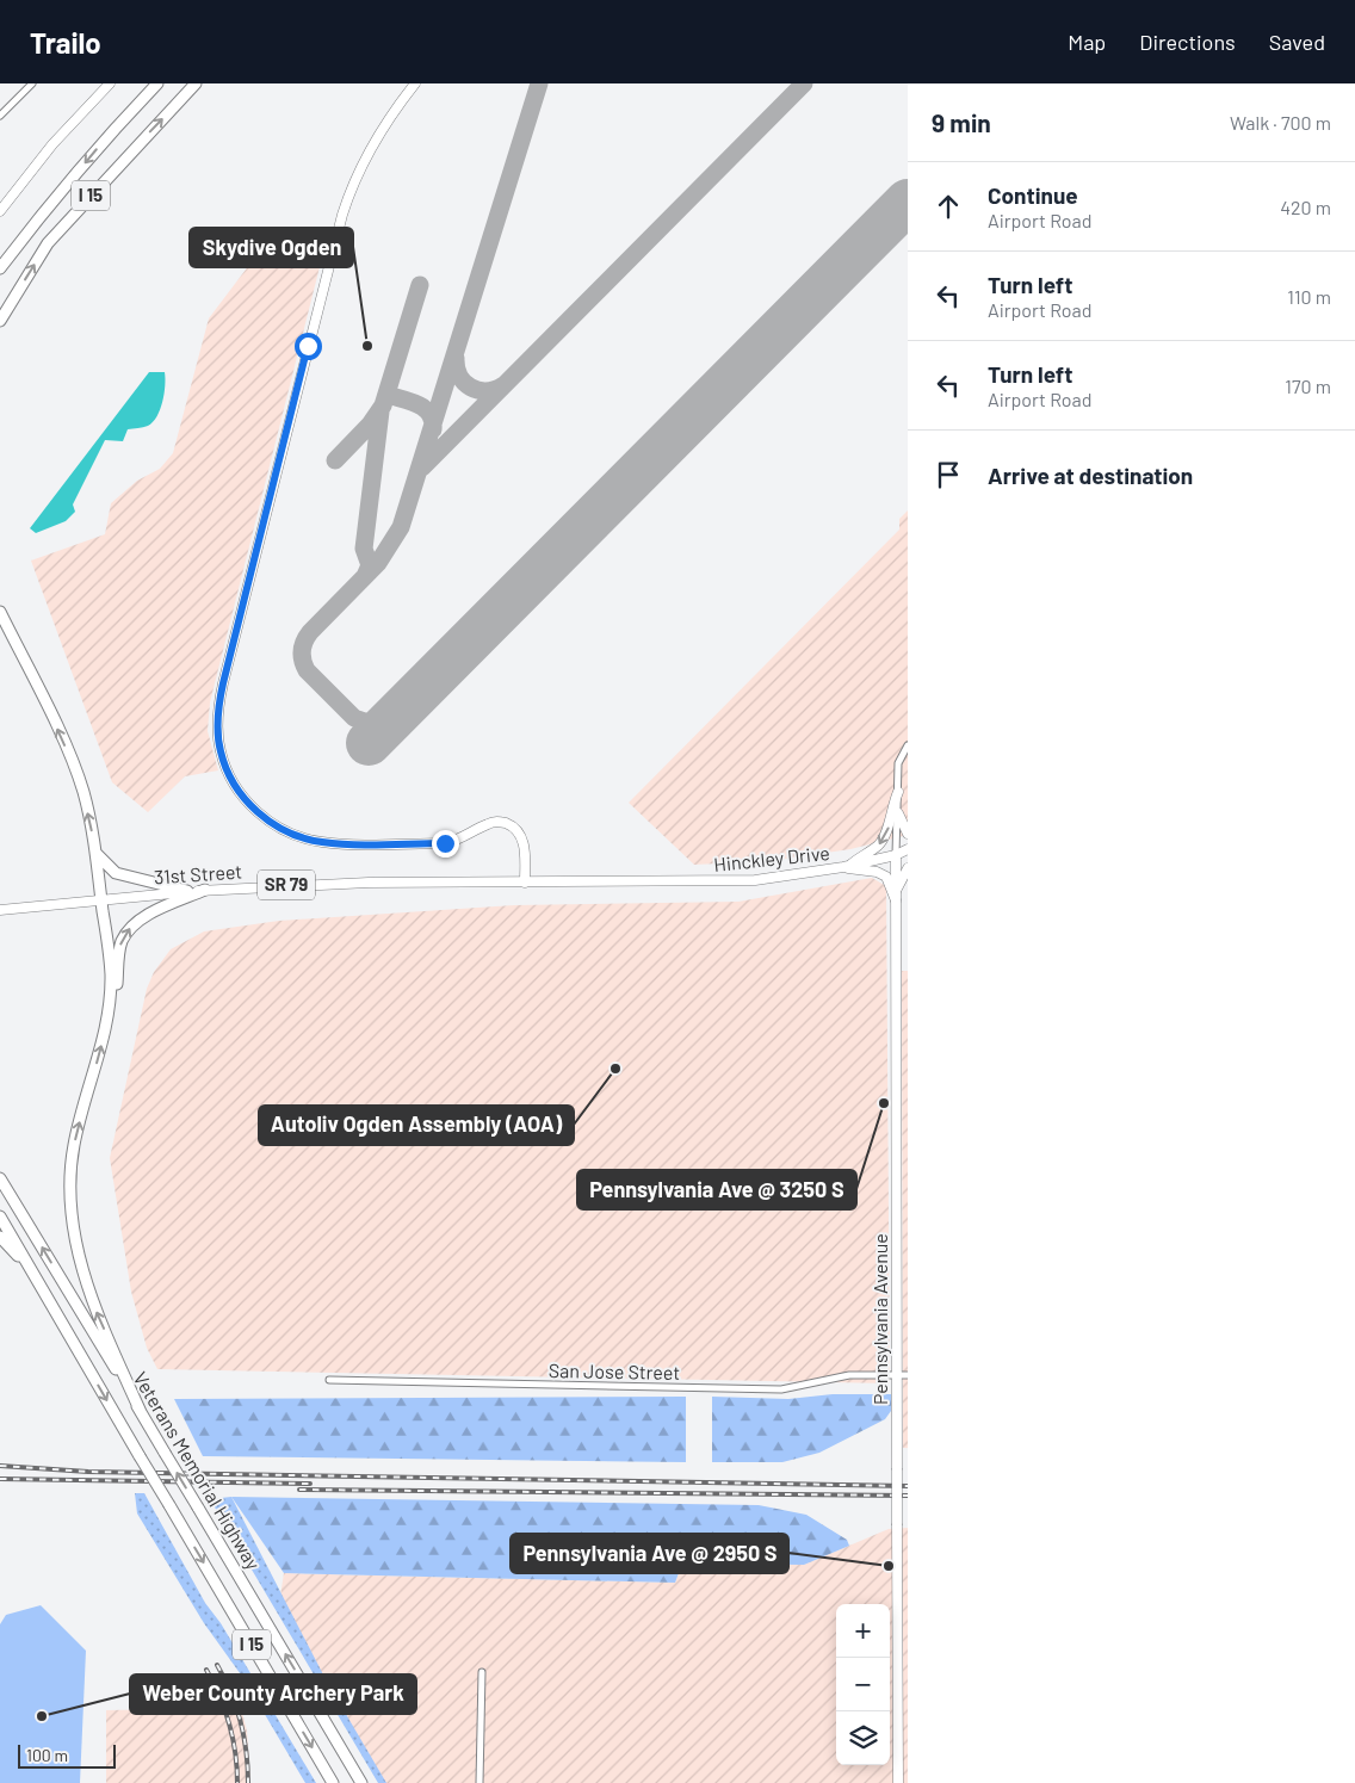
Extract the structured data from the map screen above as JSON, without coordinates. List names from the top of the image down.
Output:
{
  "streets": {
    "highway": ["I 15", "Veterans Memorial Highway"],
    "street": [
      "Hinckley Drive",
      "31st Street",
      "SR 79",
      "Pennsylvania Avenue",
      "San Jose Street"
    ]
  },
  "crossings": [
    ["Hinckley Drive", "31st Street"],
    ["Hinckley Drive", "Pennsylvania Avenue"],
    ["Pennsylvania Avenue", "San Jose Street"]
  ],
  "places": [
    "Skydive Ogden",
    "Autoliv Ogden Assembly (AOA)",
    "Pennsylvania Ave @ 3250 S",
    "Pennsylvania Ave @ 2950 S",
    "Weber County Archery Park"
  ],
  "scale_bar": "100 m",
  "page": {
    "header": "Trailo",
    "nav": ["Map", "Directions", "Saved"],
    "heading": ["9 min", "Walk · 700 m"],
    "list": [
      ["Continue", "Airport Road", "420 m"],
      ["Turn left", "Airport Road", "110 m"],
      ["Turn left", "Airport Road", "170 m"],
      "Arrive at destination"
    ],
    "map_buttons": ["+", "−"],
    "scale": "100 m"
  }
}
